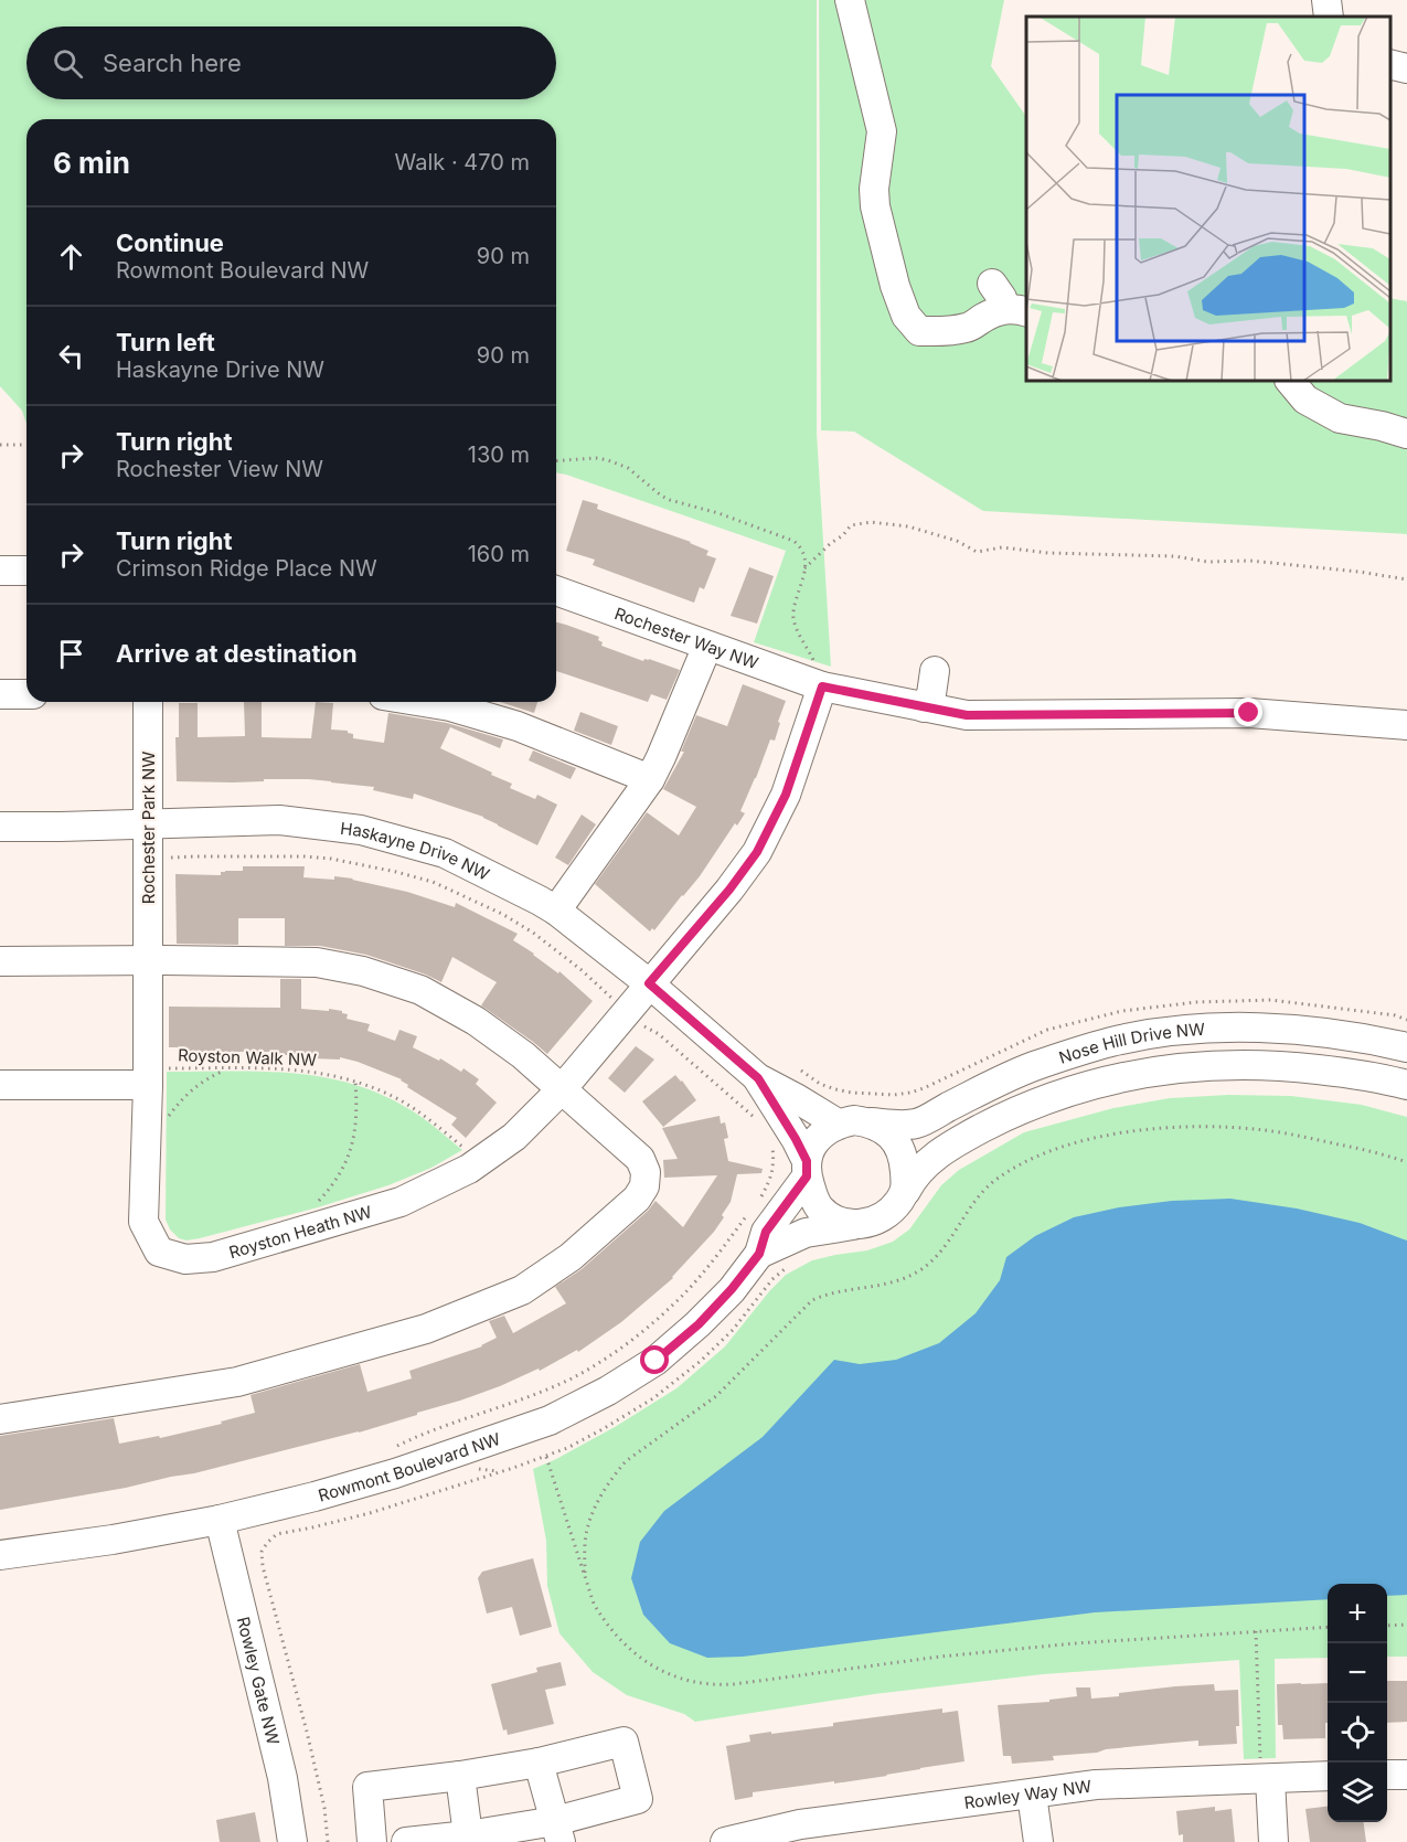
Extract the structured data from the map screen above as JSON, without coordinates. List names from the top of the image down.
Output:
{
  "streets": {
    "street": [
      "Rochester Way NW",
      "Rochester Park NW",
      "Haskayne Drive NW",
      "Nose Hill Drive NW",
      "Royston Heath NW",
      "Rowmont Boulevard NW",
      "Rowley Gate NW",
      "Rowley Way NW"
    ],
    "path": ["Royston Walk NW"]
  },
  "crossings": [
    ["Rochester Way NW", "Royston Heath NW"],
    ["Rochester Park NW", "Haskayne Drive NW"],
    ["Rochester Park NW", "Royston Heath NW"],
    ["Haskayne Drive NW", "Nose Hill Drive NW"],
    ["Haskayne Drive NW", "Royston Heath NW"],
    ["Haskayne Drive NW", "Rowmont Boulevard NW"],
    ["Nose Hill Drive NW", "Rowmont Boulevard NW"],
    ["Royston Walk NW", "Royston Heath NW"],
    ["Rowmont Boulevard NW", "Rowley Gate NW"]
  ],
  "page": {
    "search": "Search here",
    "heading": ["6 min", "Walk · 470 m"],
    "list": [
      ["Continue", "Rowmont Boulevard NW", "90 m"],
      ["Turn left", "Haskayne Drive NW", "90 m"],
      ["Turn right", "Rochester View NW", "130 m"],
      ["Turn right", "Crimson Ridge Place NW", "160 m"],
      "Arrive at destination"
    ],
    "map_buttons": ["+", "−"]
  }
}
